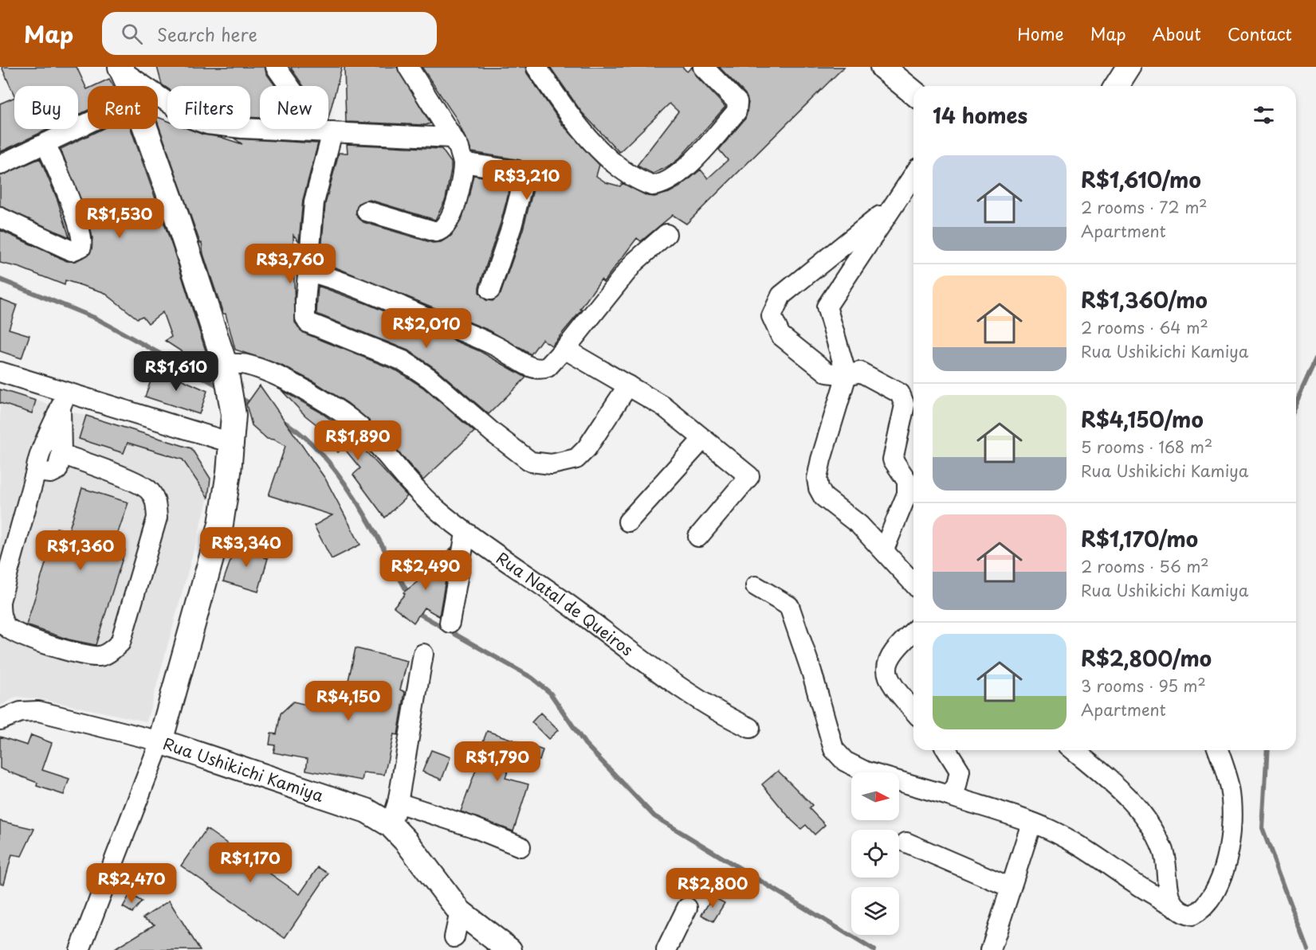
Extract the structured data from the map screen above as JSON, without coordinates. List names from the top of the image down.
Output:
{
  "streets": {
    "main road": ["Rua Ushikichi Kamiya"],
    "street": ["Rua Natal de Queiros"]
  },
  "crossings": [
    ["Rua Natal de Queiros", "Rua Ushikichi Kamiya"]
  ],
  "north": "right",
  "page": {
    "header": "Map",
    "search": "Search here",
    "nav": [
      "Home",
      "Map",
      "About",
      "Contact"
    ],
    "chip": [
      "Buy",
      "Rent",
      "Filters",
      "New"
    ],
    "heading": "14 homes",
    "list": [
      {
        "name": "R$1,610/mo",
        "note": "2 rooms · 72 m² · Apartment"
      },
      {
        "name": "R$1,360/mo",
        "note": "2 rooms · 64 m² · Rua Ushikichi Kamiya"
      },
      {
        "name": "R$4,150/mo",
        "note": "5 rooms · 168 m² · Rua Ushikichi Kamiya"
      },
      {
        "name": "R$1,170/mo",
        "note": "2 rooms · 56 m² · Rua Ushikichi Kamiya"
      },
      {
        "name": "R$2,800/mo",
        "note": "3 rooms · 95 m² · Apartment"
      }
    ],
    "price": [
      "R$3,210",
      "R$1,530",
      "R$3,760",
      "R$2,010",
      "R$1,610",
      "R$1,890",
      "R$3,340",
      "R$1,360",
      "R$2,490",
      "R$4,150",
      "R$1,790",
      "R$1,170",
      "R$2,470",
      "R$2,800"
    ]
  }
}
